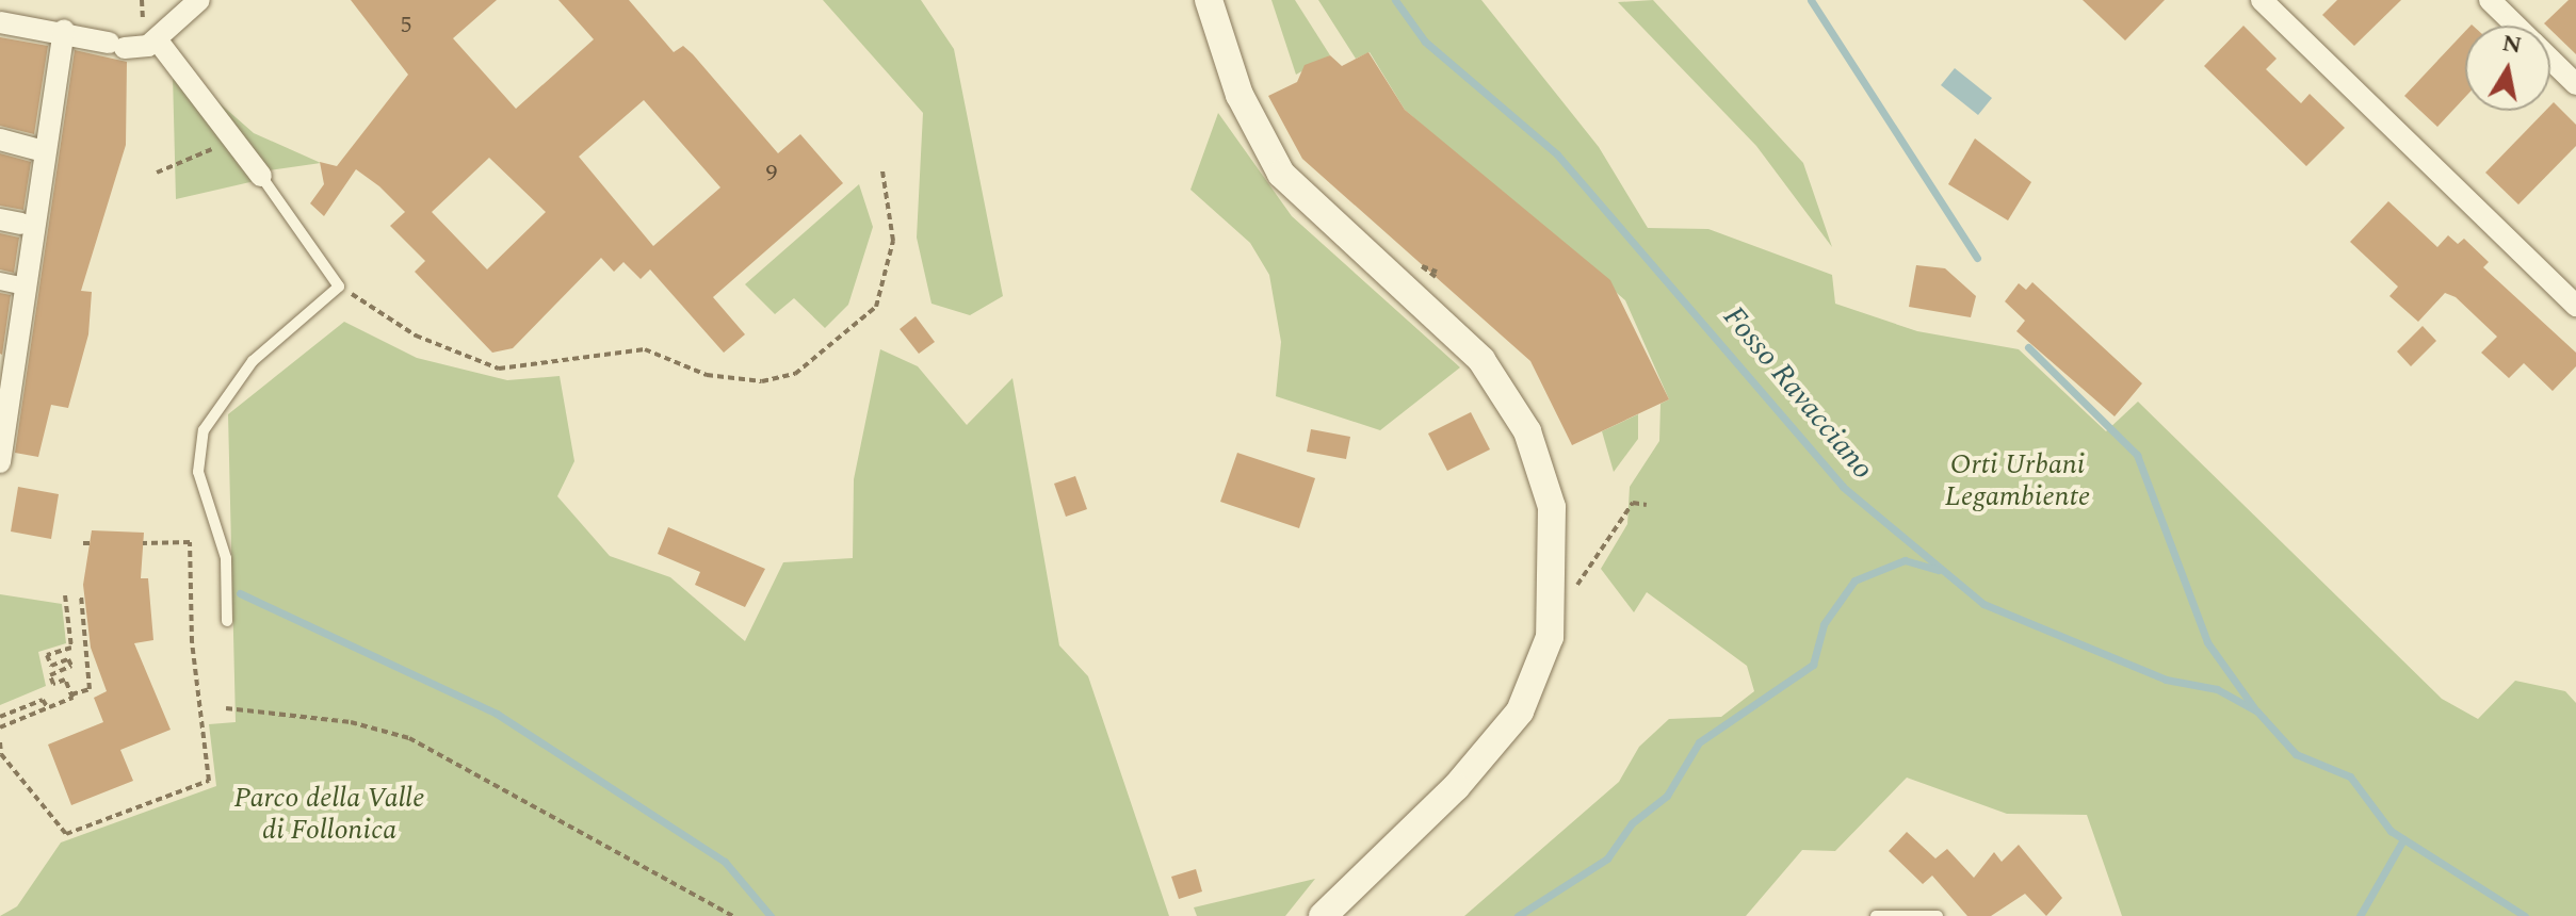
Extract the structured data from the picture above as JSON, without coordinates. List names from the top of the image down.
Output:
{
  "water": ["Fosso Ravacciano"],
  "parks": ["Orti Urbani Legambiente", "Parco della Valle di Follonica"],
  "house_numbers": ["5", "9"],
  "north": "top"
}
